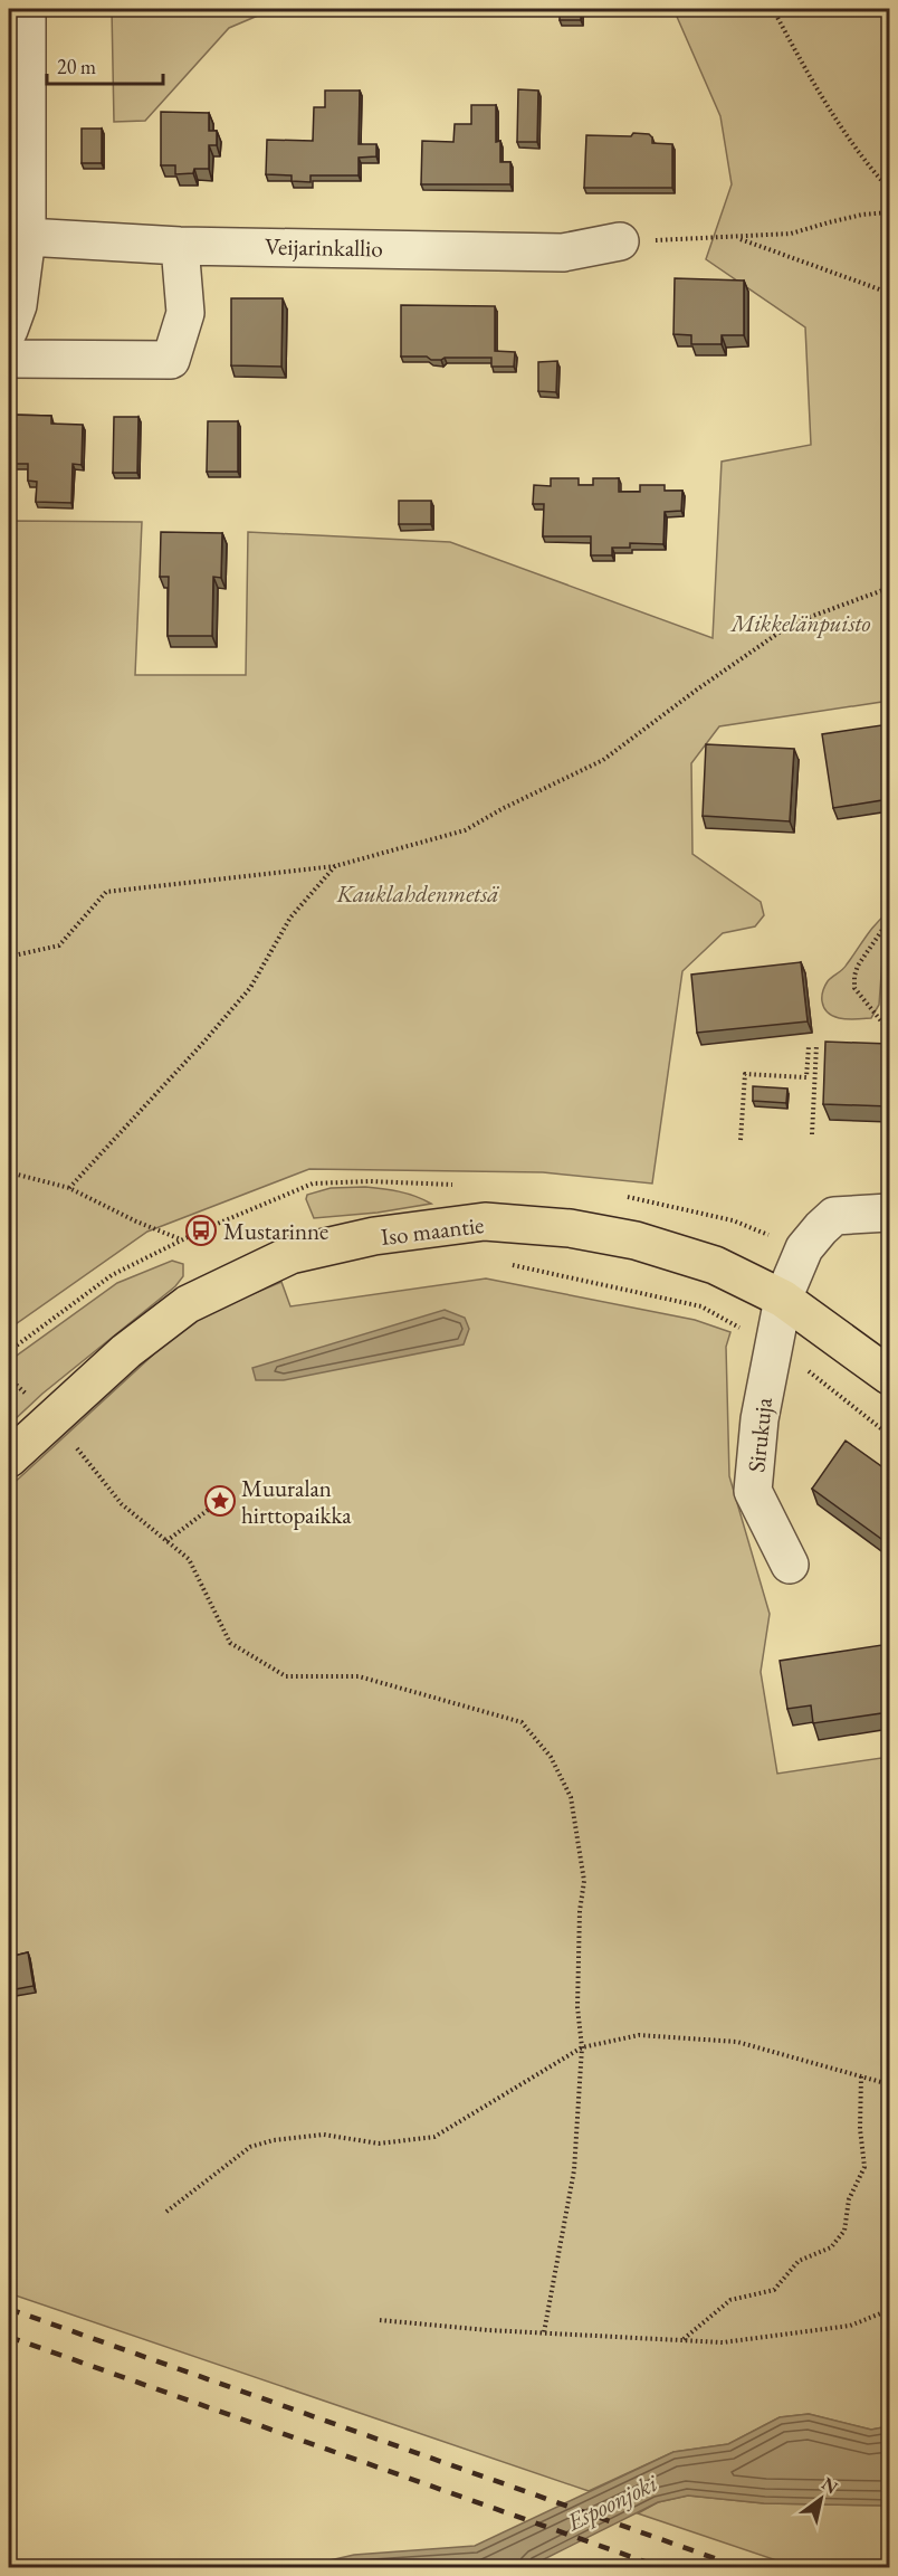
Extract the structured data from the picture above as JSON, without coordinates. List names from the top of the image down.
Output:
{
  "streets": {
    "main road": ["Iso maantie"],
    "street": ["Veijarinkallio", "Sirukuja"]
  },
  "crossings": [
    ["Iso maantie", "Sirukuja"]
  ],
  "water": ["Espoonjoki"],
  "parks": ["Mikkelänpuisto", "Kauklahdenmetsä"],
  "places": {
    "bus stop": ["Mustarinne"],
    "place": ["Muuralan hirttopaikka"]
  },
  "scale_bar": "20 m",
  "north": "top right"
}
